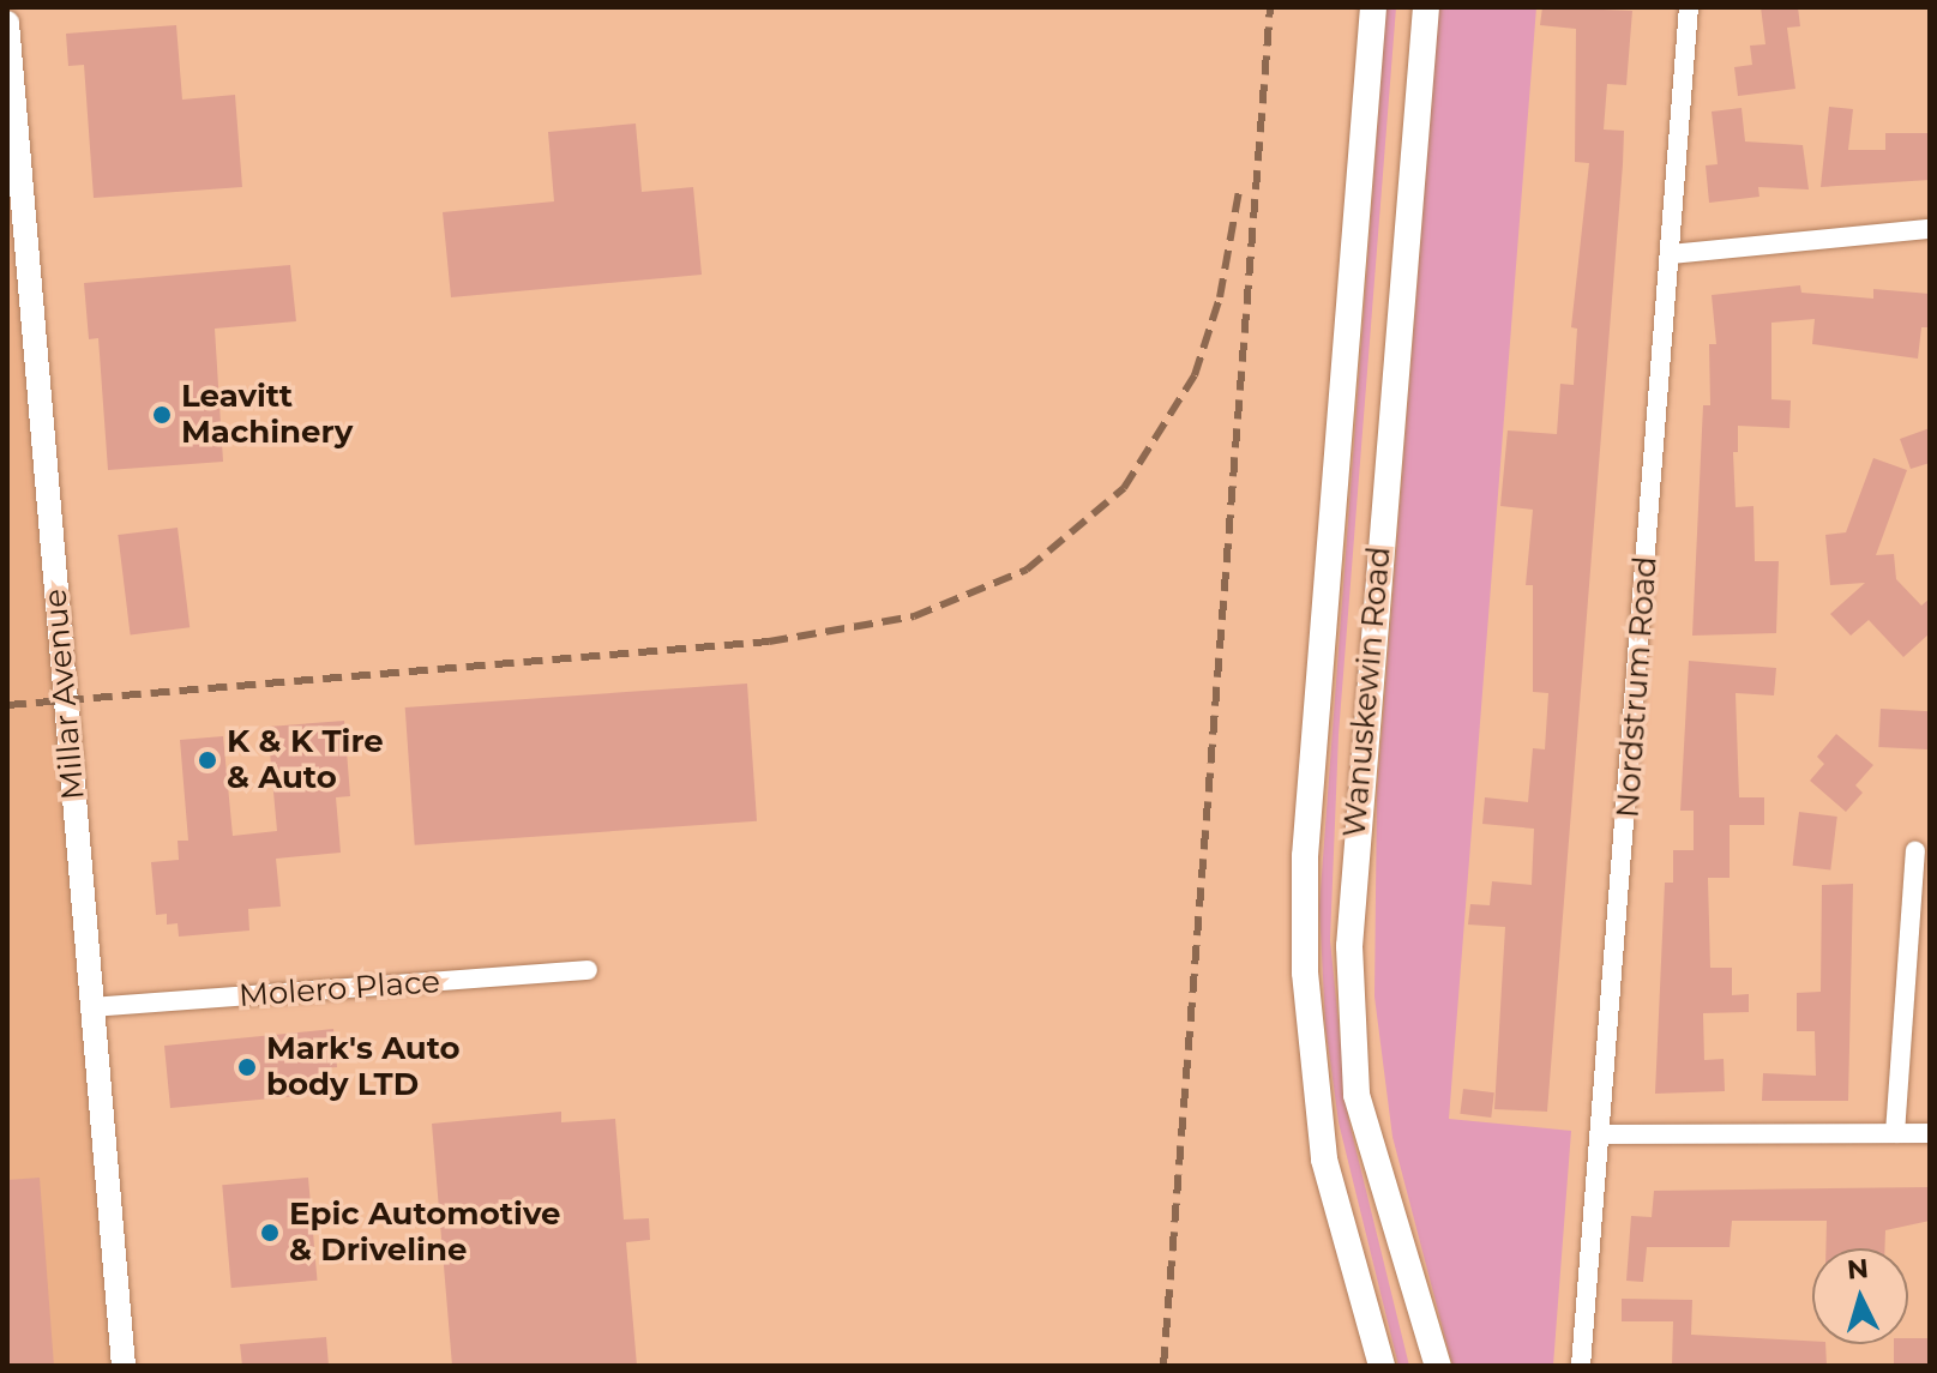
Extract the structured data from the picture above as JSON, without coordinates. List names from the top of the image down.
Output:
{
  "streets": {
    "main road": ["Wanuskewin Road"],
    "street": ["Nordstrum Road", "Millar Avenue", "Molero Place"]
  },
  "crossings": [
    ["Millar Avenue", "Molero Place"]
  ],
  "places": [
    "Leavitt Machinery",
    "K & K Tire & Auto",
    "Mark's Auto body LTD",
    "Epic Automotive & Driveline"
  ],
  "north": "top"
}
